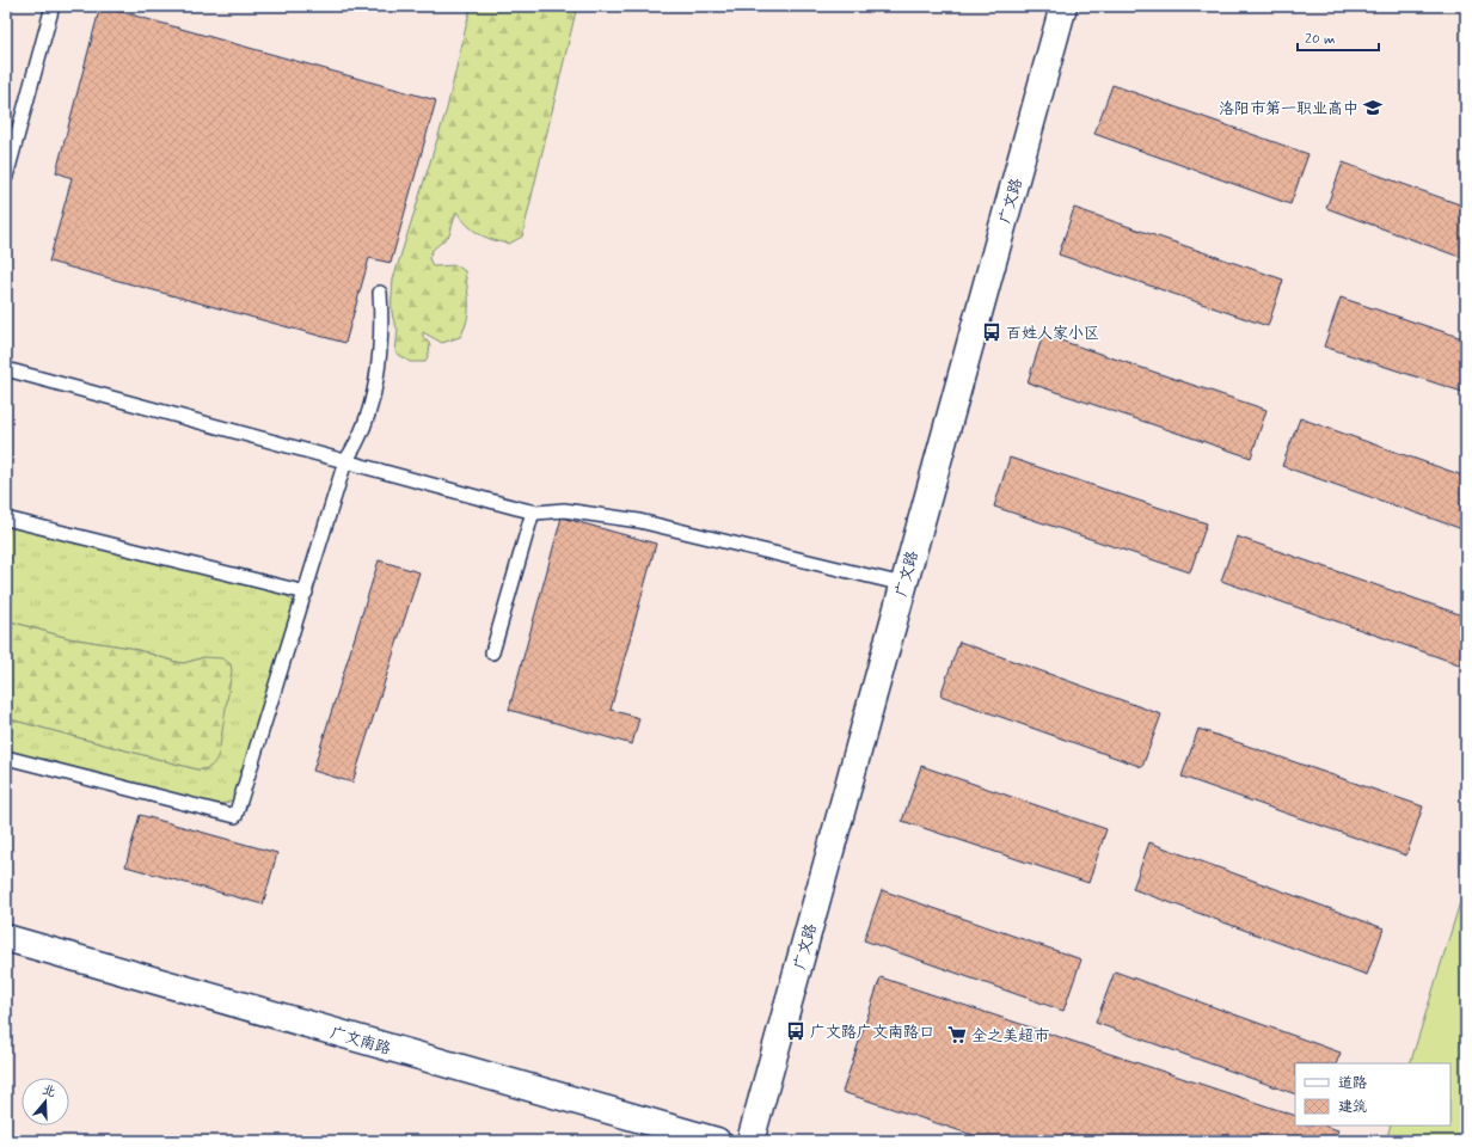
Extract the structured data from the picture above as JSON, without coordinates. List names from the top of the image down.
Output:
{
  "streets": {
    "street": ["广文路", "广文南路"]
  },
  "places": {
    "school or university": ["洛阳市第一职业高中"],
    "bus stop": ["百姓人家小区", "广文路广文南路口"],
    "supermarket": ["全之美超市"]
  },
  "legend": ["道路", "建筑"],
  "scale_bar": "20 m",
  "north": "top"
}
